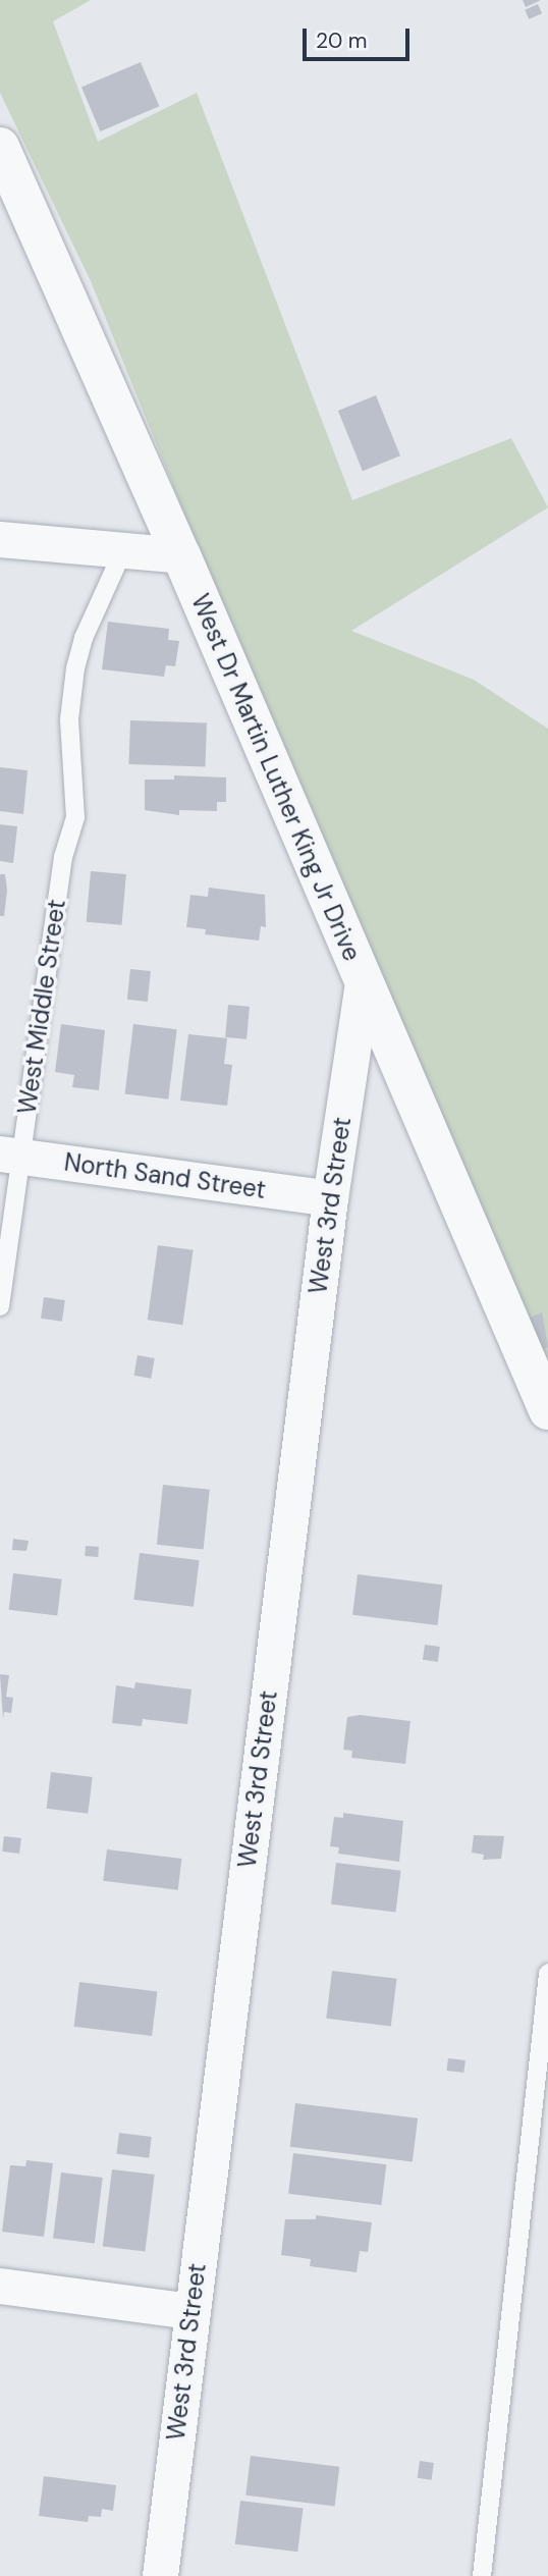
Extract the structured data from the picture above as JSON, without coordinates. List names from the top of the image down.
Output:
{
  "streets": {
    "street": ["West Dr Martin Luther King Jr Drive", "North Sand Street", "West 3rd Street"],
    "lane": ["West Middle Street"]
  },
  "crossings": [
    ["West Dr Martin Luther King Jr Drive", "West 3rd Street"],
    ["West Middle Street", "North Sand Street"],
    ["North Sand Street", "West 3rd Street"]
  ],
  "scale_bar": "20 m"
}
